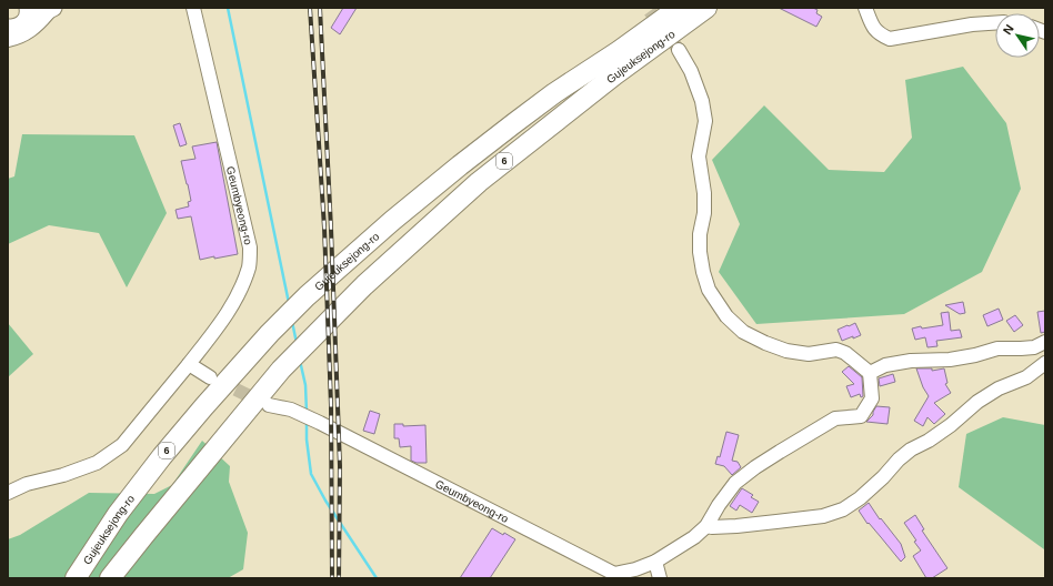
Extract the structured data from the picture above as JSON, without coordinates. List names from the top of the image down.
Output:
{
  "streets": {
    "highway": ["Gujeuksejong-ro", "6"],
    "street": ["Geumbyeong-ro"]
  },
  "north": "top left"
}
